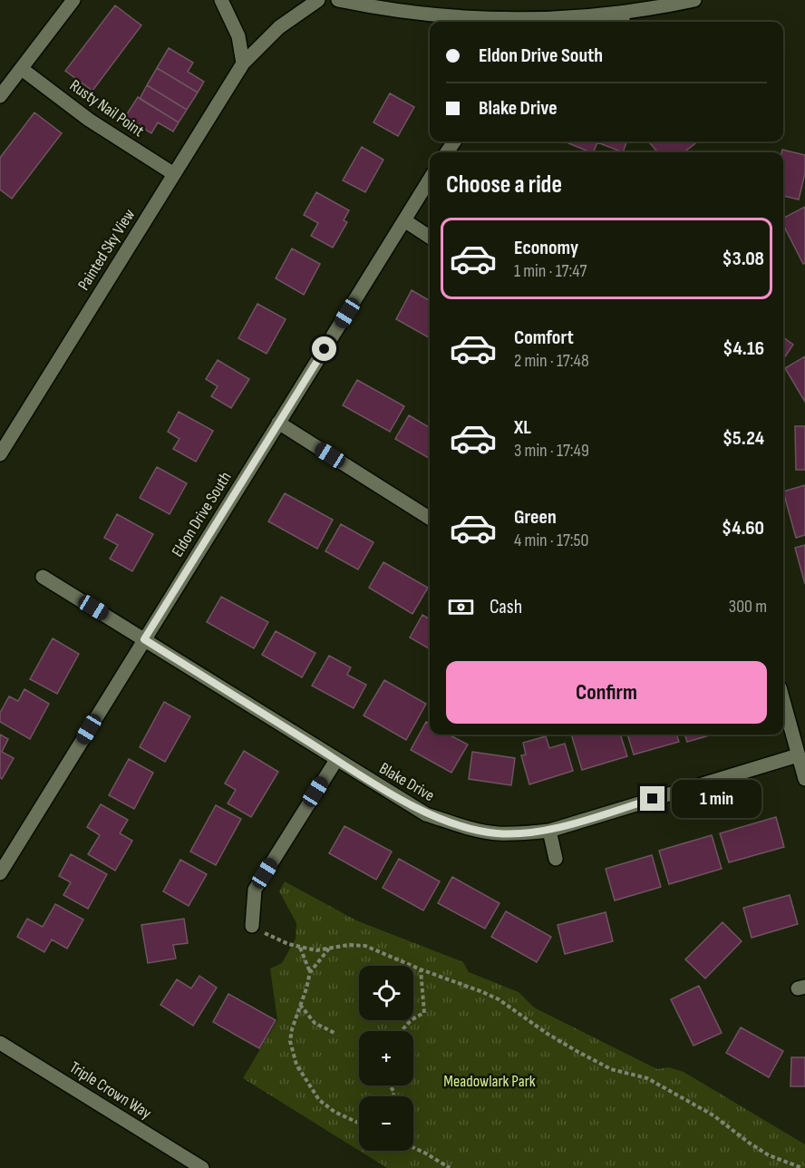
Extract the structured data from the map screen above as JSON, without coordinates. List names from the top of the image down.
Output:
{
  "streets": {
    "street": [
      "Rusty Nail Point",
      "Painted Sky View",
      "Eldon Drive South",
      "Blake Drive",
      "Triple Crown Way"
    ]
  },
  "crossings": [
    ["Rusty Nail Point", "Painted Sky View"],
    ["Eldon Drive South", "Blake Drive"]
  ],
  "parks": ["Meadowlark Park"],
  "page": {
    "banner": ["Eldon Drive South", "Blake Drive"],
    "heading": "Choose a ride",
    "list": [
      {
        "name": "Economy",
        "note": "1 min · 17:47",
        "value": "$3.08"
      },
      {
        "name": "Comfort",
        "note": "2 min · 17:48",
        "value": "$4.16"
      },
      {
        "name": "XL",
        "note": "3 min · 17:49",
        "value": "$5.24"
      },
      {
        "name": "Green",
        "note": "4 min · 17:50",
        "value": "$4.60"
      }
    ],
    "pay": ["Cash", "300 m"],
    "buttons": "Confirm",
    "bubble": "1 min",
    "map_buttons": ["+", "−"]
  }
}
